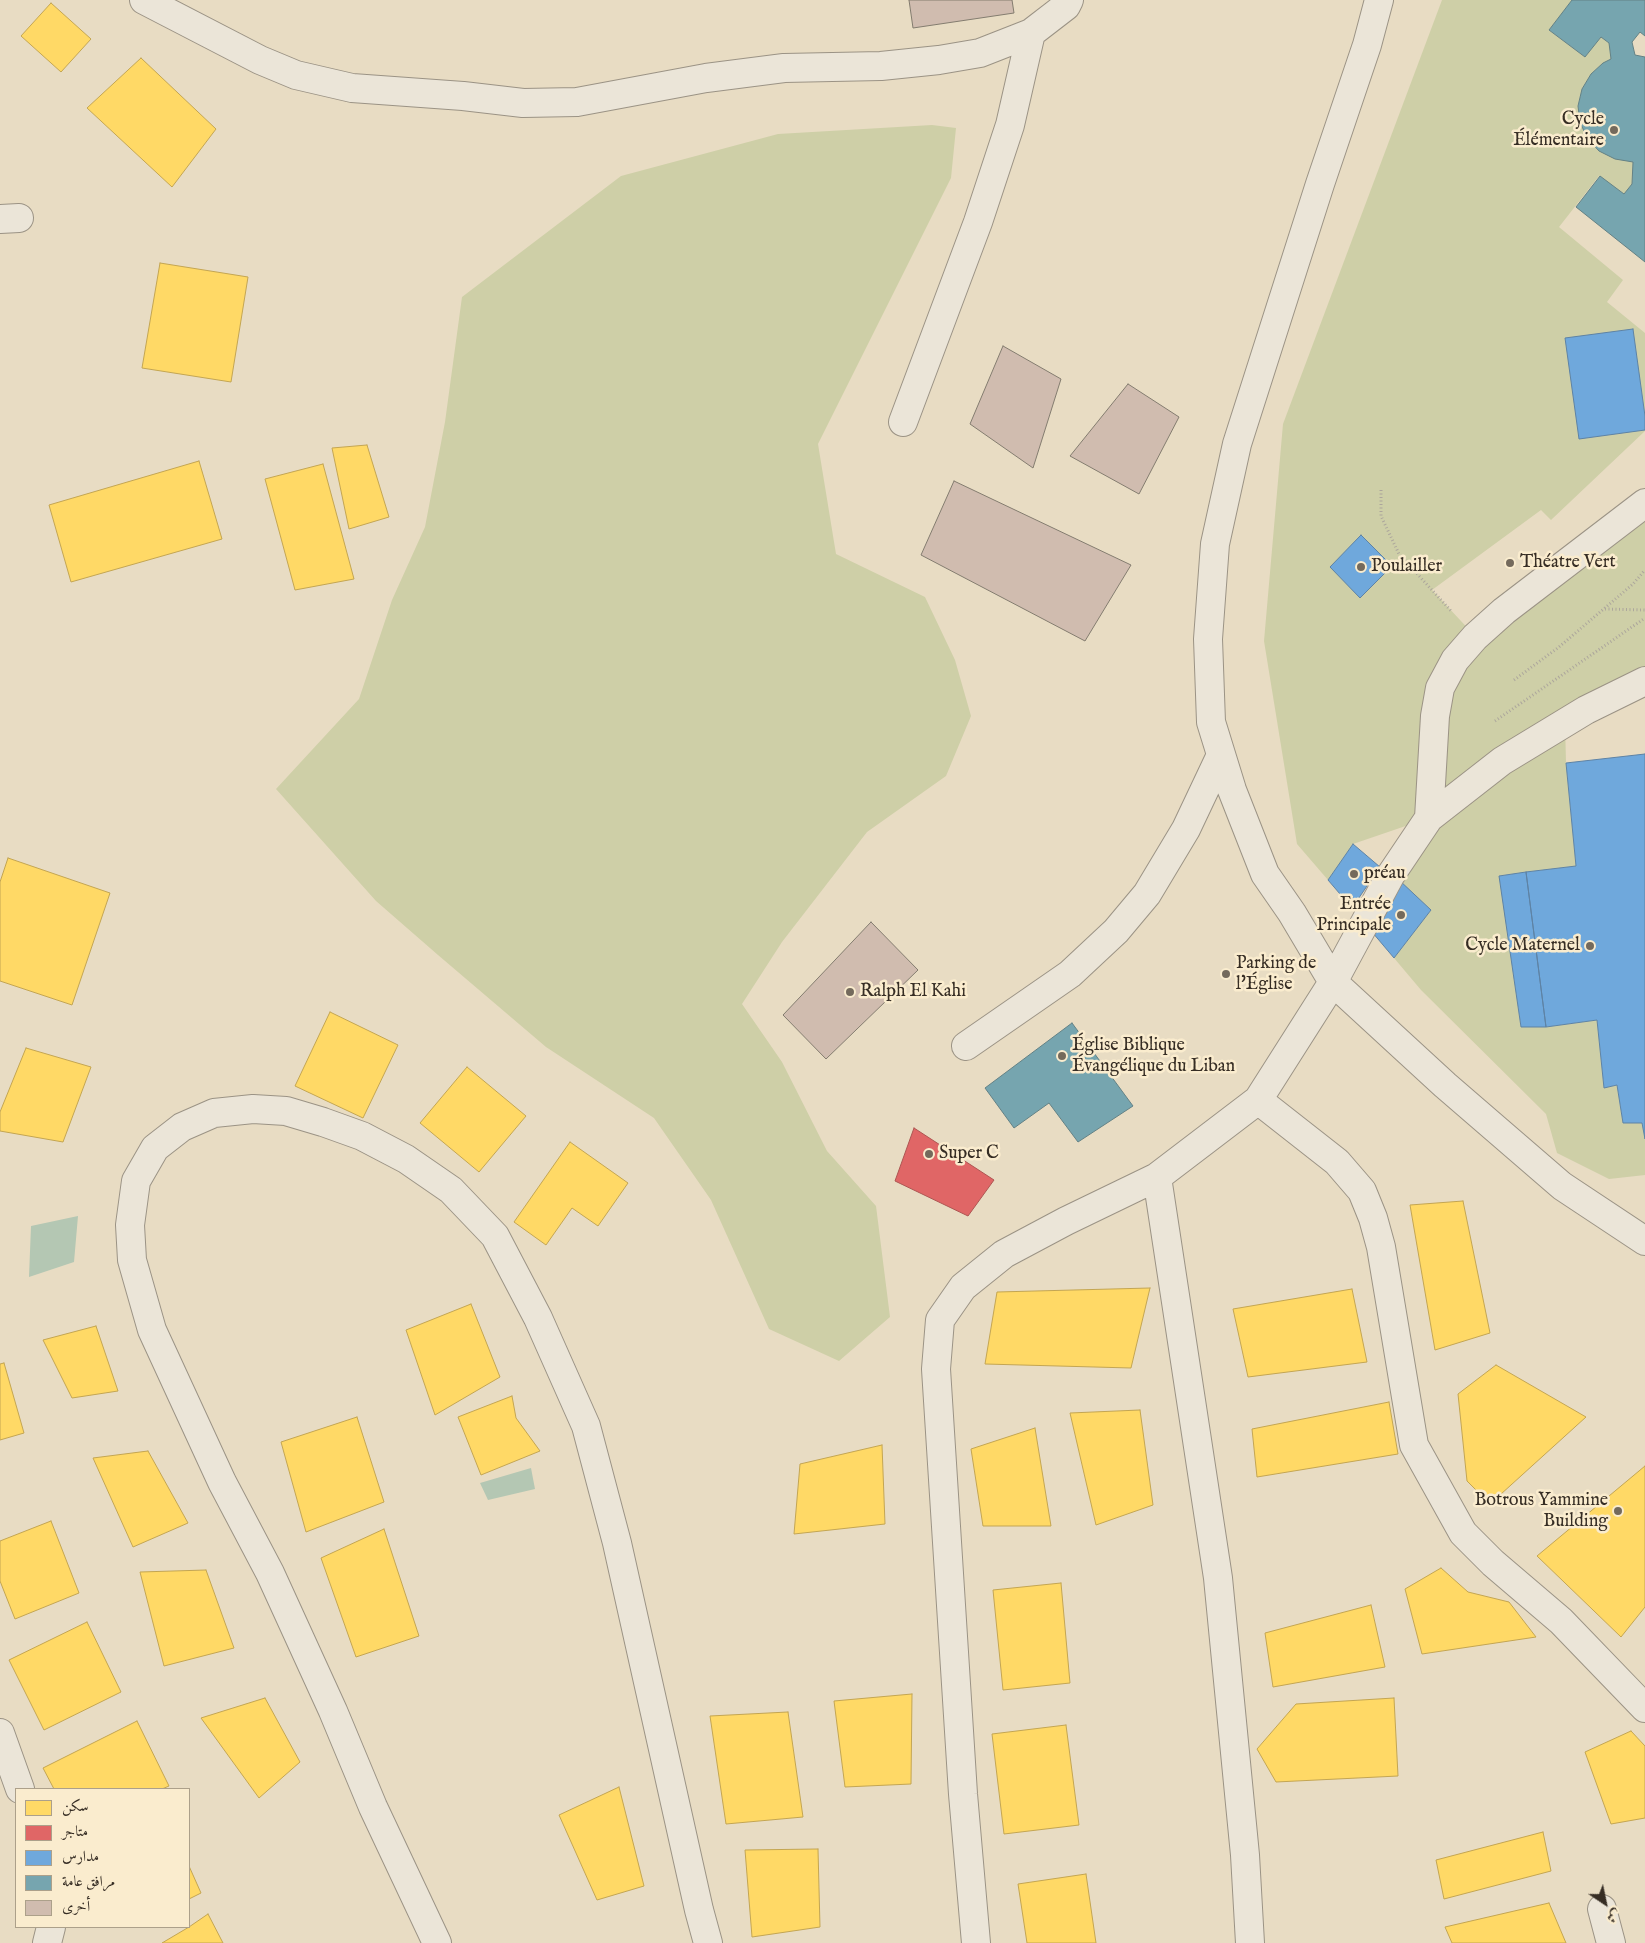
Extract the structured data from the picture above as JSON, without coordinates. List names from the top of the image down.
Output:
{
  "places": [
    "Cycle Élémentaire",
    "Théatre Vert",
    "Poulailler",
    "préau",
    "Entrée Principale",
    "Cycle Maternel",
    "Parking de l'Église",
    "Ralph El Kahi",
    "Église Biblique Évangélique du Liban",
    "Super C",
    "Botrous Yammine Building"
  ],
  "legend": [
    "سكن",
    "متاجر",
    "مدارس",
    "مرافق عامة",
    "أخرى"
  ],
  "north": "bottom right"
}
